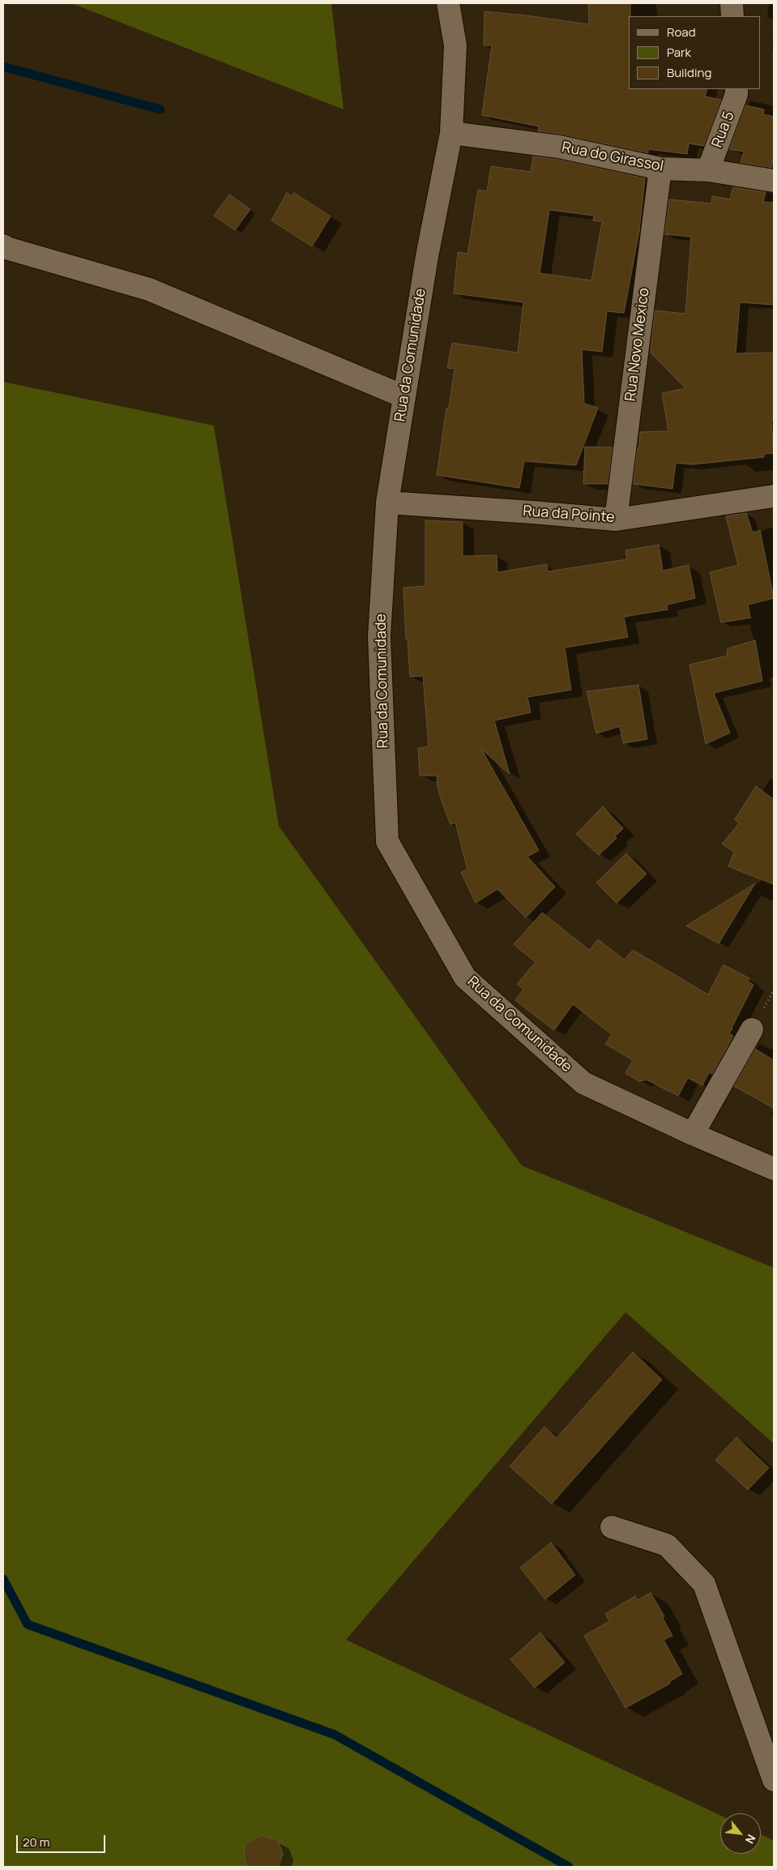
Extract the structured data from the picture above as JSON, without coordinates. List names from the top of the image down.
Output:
{
  "streets": {
    "street": [
      "Rua 5",
      "Rua do Girassol",
      "Rua Novo Mexico",
      "Rua da Comunidade",
      "Rua da Pointe"
    ]
  },
  "crossings": [
    ["Rua 5", "Rua do Girassol"],
    ["Rua do Girassol", "Rua Novo Mexico"],
    ["Rua do Girassol", "Rua da Comunidade"],
    ["Rua Novo Mexico", "Rua da Pointe"],
    ["Rua da Comunidade", "Rua da Pointe"]
  ],
  "legend": ["Road", "Park", "Building"],
  "scale_bar": "20 m",
  "north": "bottom right"
}
